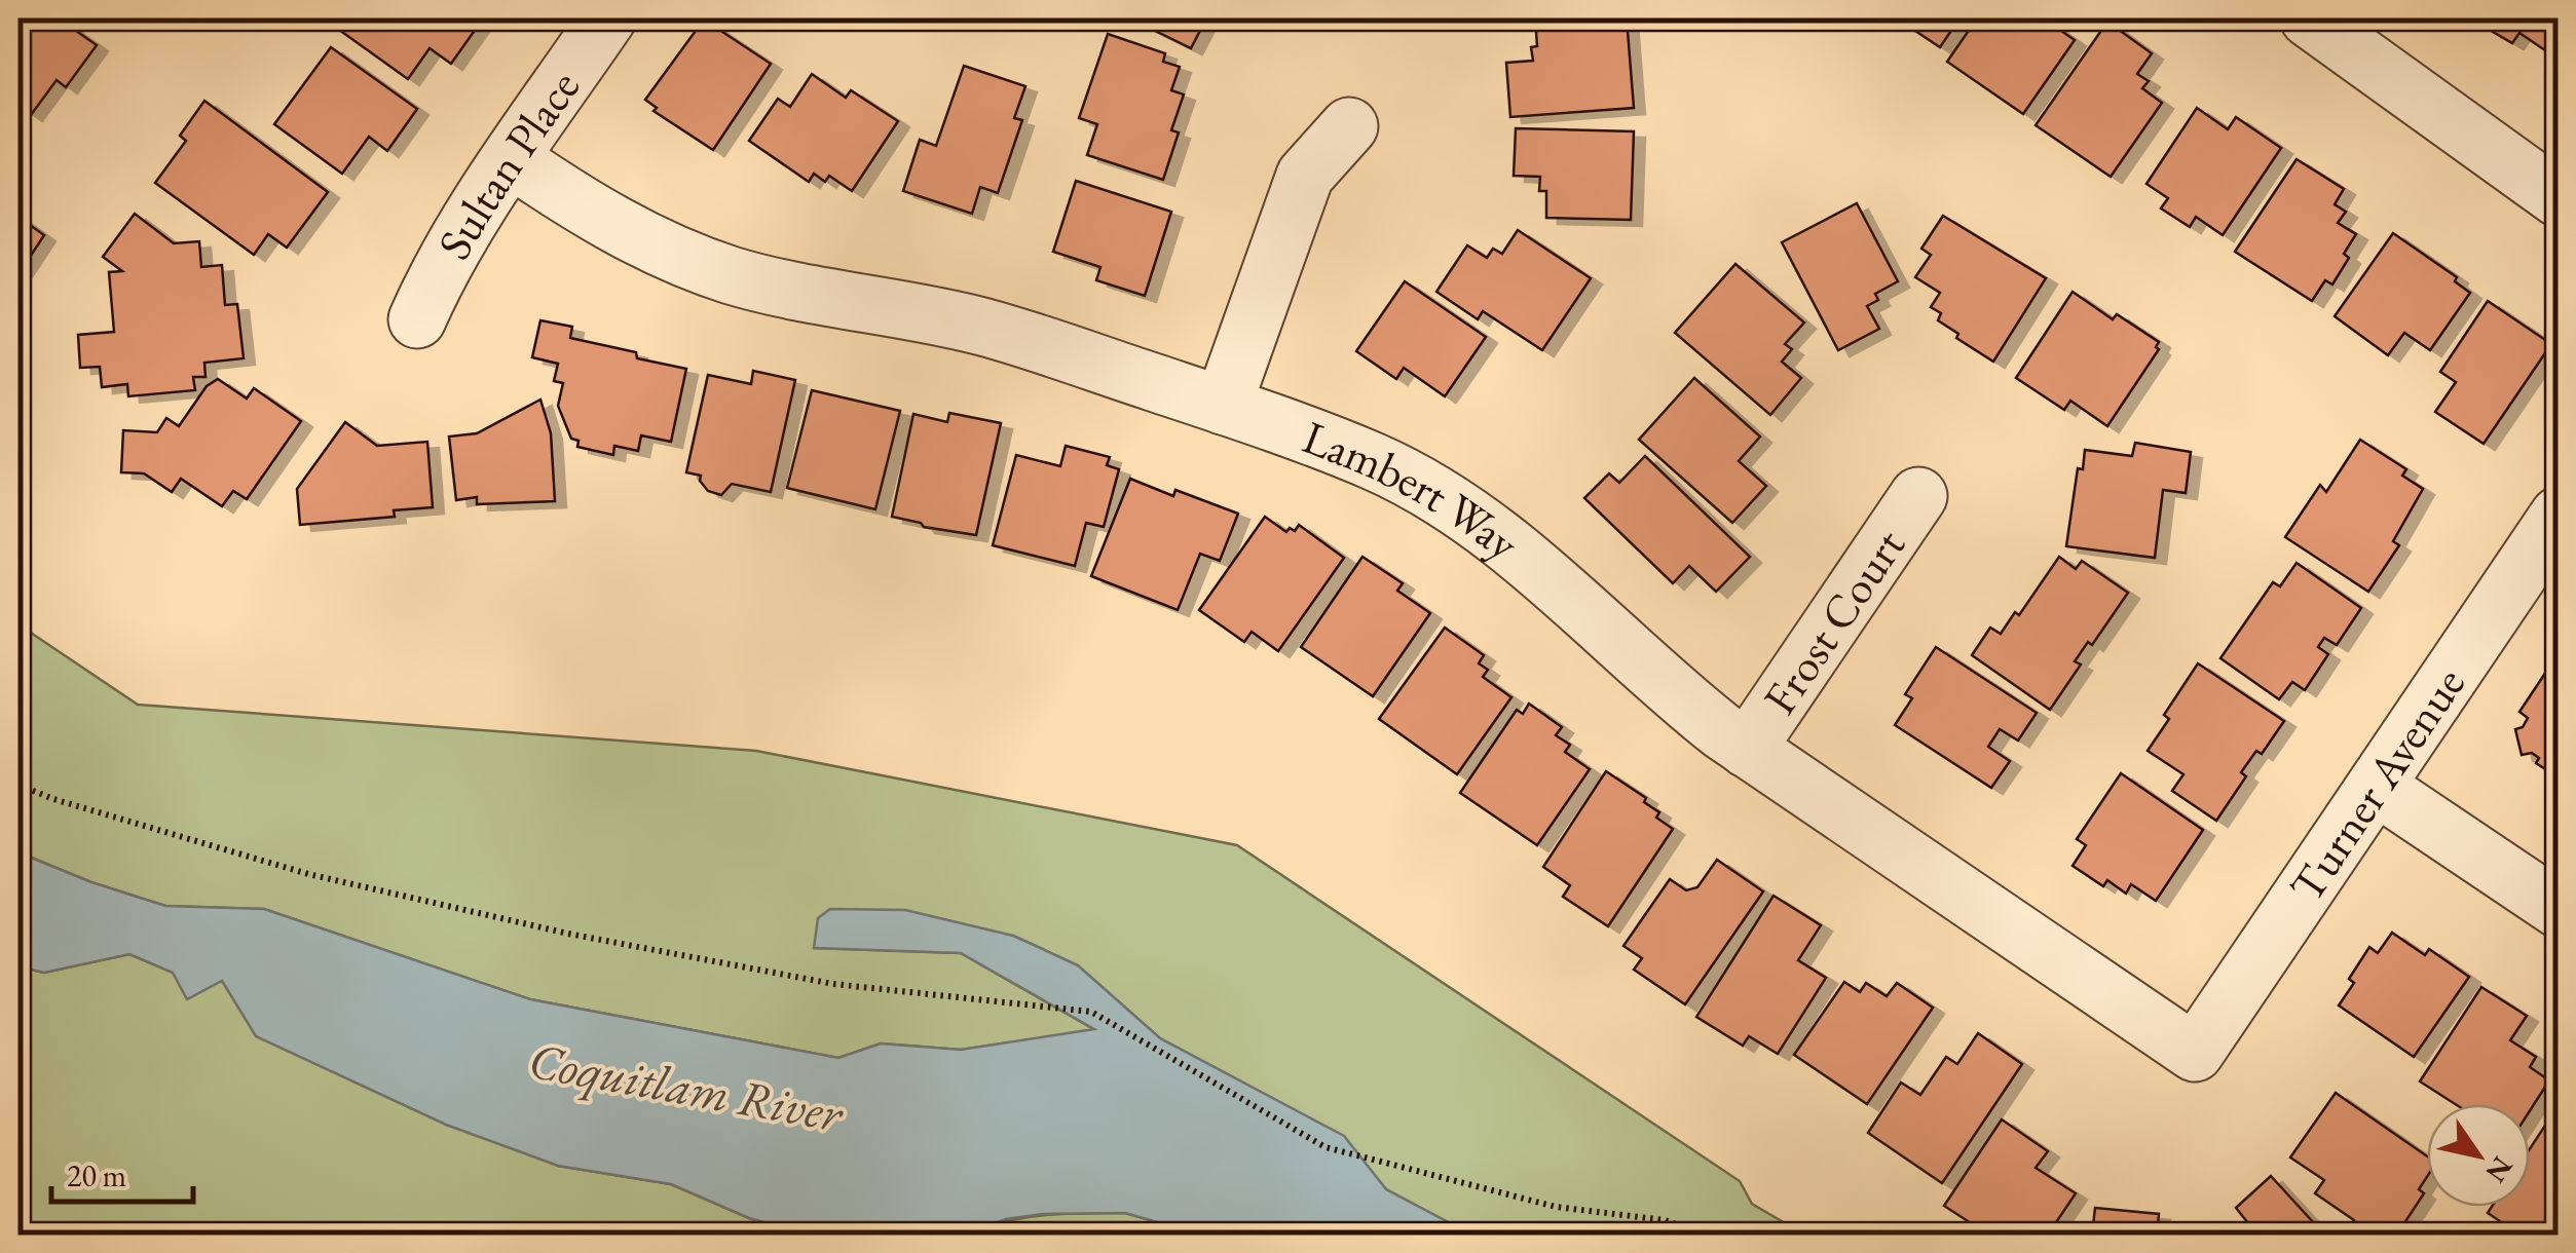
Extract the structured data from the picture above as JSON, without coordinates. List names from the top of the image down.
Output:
{
  "streets": {
    "street": [
      "Sultan Place",
      "Lambert Way",
      "Frost Court",
      "Turner Avenue"
    ]
  },
  "crossings": [
    ["Sultan Place", "Lambert Way"],
    ["Lambert Way", "Frost Court"],
    ["Lambert Way", "Turner Avenue"]
  ],
  "water": ["Coquitlam River"],
  "scale_bar": "20 m",
  "north": "bottom right"
}
